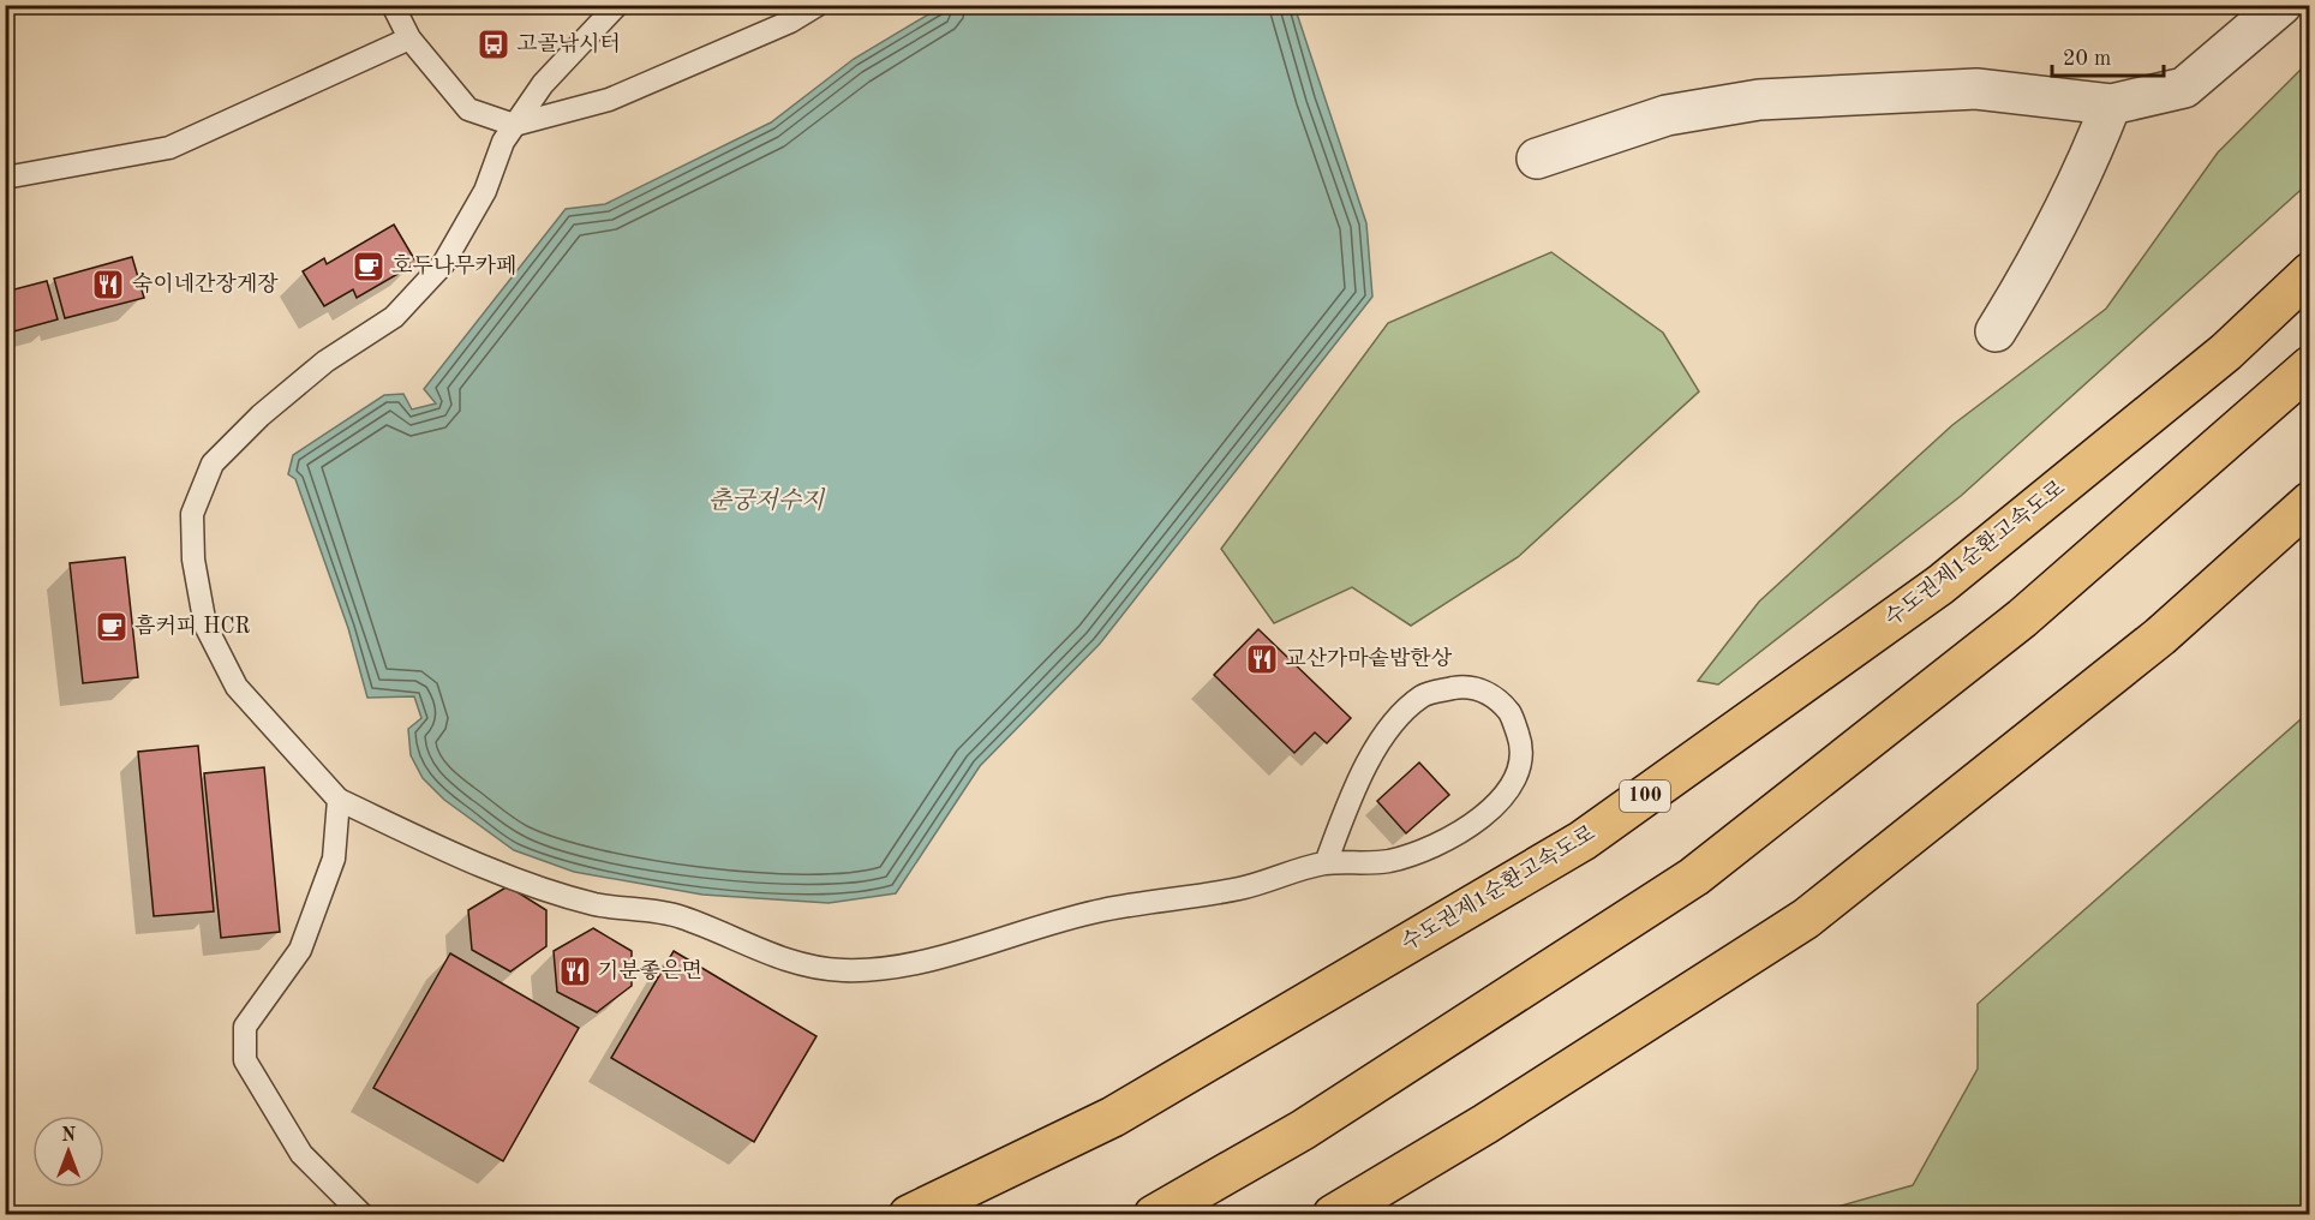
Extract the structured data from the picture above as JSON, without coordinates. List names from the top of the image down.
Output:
{
  "streets": {
    "highway": ["수도권제1순환고속도로", "100"]
  },
  "water": ["춘궁저수지"],
  "places": {
    "bus stop": ["고골낚시터"],
    "cafe": ["호두나무카페", "흠커피 HCR"],
    "restaurant": ["숙이네간장게장", "교산가마솥밥한상", "기분좋은면"]
  },
  "scale_bar": "20 m",
  "north": "top"
}
